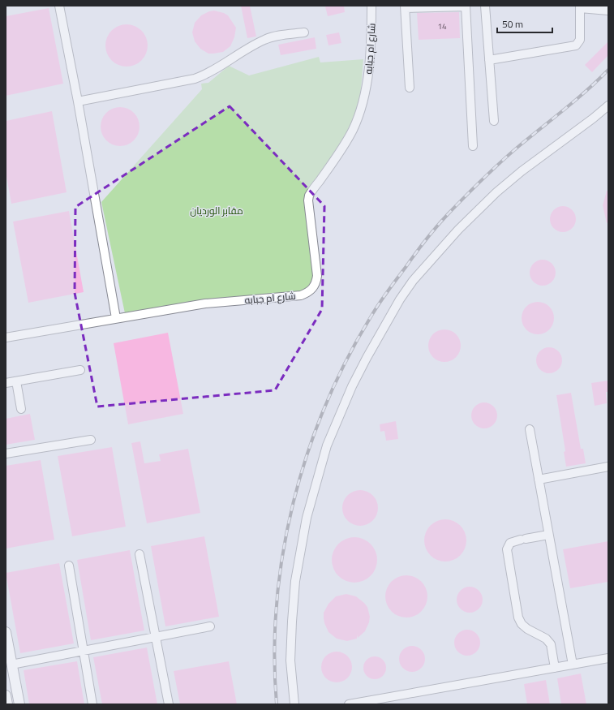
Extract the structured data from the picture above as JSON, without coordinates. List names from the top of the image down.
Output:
{
  "streets": {
    "street": ["شارع ام جبابه"]
  },
  "parks": ["مقابر الورديان"],
  "house_numbers": ["14"],
  "scale_bar": "50 m"
}
